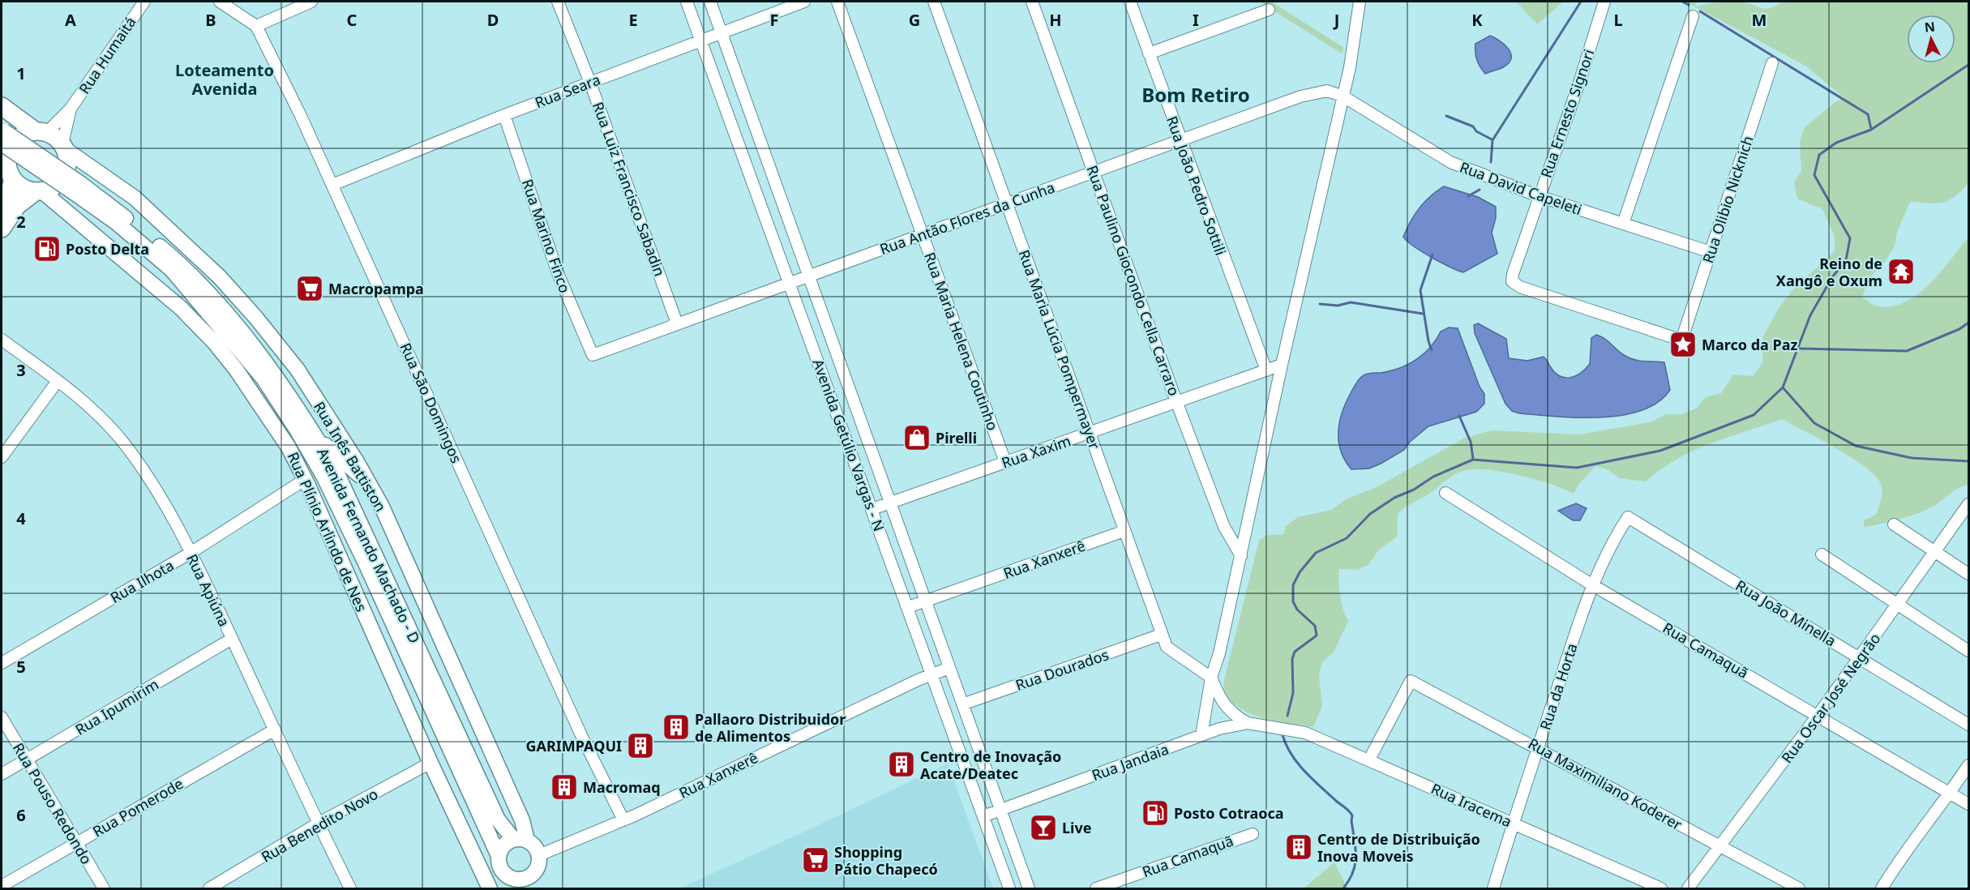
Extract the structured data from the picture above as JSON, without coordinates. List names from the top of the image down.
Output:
{
  "streets": {
    "main road": ["Rua Inês Battiston", "Rua Plínio Arlindo de Nes", "Avenida Fernando Machado - D"],
    "street": [
      "Rua Humaitá",
      "Rua Seara",
      "Rua Ernesto Signori",
      "Rua João Pedro Sottili",
      "Rua David Capeleti",
      "Rua Luiz Francisco Sabadin",
      "Rua Olibio Nicknich",
      "Rua Antão Flores da Cunha",
      "Rua Marino Finco",
      "Rua Paulino Giocondo Cella Carraro",
      "Rua Maria Helena Coutinho",
      "Rua Maria Lúcia Pompermayer",
      "Rua São Domingos",
      "Avenida Getúlio Vargas - N",
      "Rua Xaxim",
      "Rua Xanxerê",
      "Rua Ilhota",
      "Rua Apiúna",
      "Rua João Minella",
      "Rua Camaquã",
      "Rua Dourados",
      "Rua da Horta",
      "Rua Oscar José Negrão",
      "Rua Ipumirim",
      "Rua Jandaia",
      "Rua Maximiliano Koderer",
      "Rua Pouso Redondo",
      "Rua Iracema",
      "Rua Pomerode",
      "Rua Benedito Novo"
    ]
  },
  "crossings": [
    ["Rua Humaitá", "Rua Inês Battiston"],
    ["Rua Humaitá", "Rua Plínio Arlindo de Nes"],
    ["Rua Seara", "Rua Luiz Francisco Sabadin"],
    ["Rua Seara", "Rua Marino Finco"],
    ["Rua Seara", "Rua São Domingos"],
    ["Rua Seara", "Avenida Getúlio Vargas - N"],
    ["Rua Ernesto Signori", "Rua David Capeleti"],
    ["Rua Ernesto Signori", "Rua Olibio Nicknich"],
    ["Rua João Pedro Sottili", "Rua Antão Flores da Cunha"],
    ["Rua João Pedro Sottili", "Rua Xaxim"],
    ["Rua David Capeleti", "Rua Olibio Nicknich"],
    ["Rua David Capeleti", "Rua Antão Flores da Cunha"],
    ["Rua Luiz Francisco Sabadin", "Rua Antão Flores da Cunha"],
    ["Rua Antão Flores da Cunha", "Rua Marino Finco"],
    ["Rua Antão Flores da Cunha", "Rua Paulino Giocondo Cella Carraro"],
    ["Rua Antão Flores da Cunha", "Rua Maria Helena Coutinho"],
    ["Rua Antão Flores da Cunha", "Rua Maria Lúcia Pompermayer"],
    ["Rua Antão Flores da Cunha", "Avenida Getúlio Vargas - N"],
    ["Rua Paulino Giocondo Cella Carraro", "Rua Xaxim"],
    ["Rua Maria Helena Coutinho", "Rua Xaxim"],
    ["Rua Maria Lúcia Pompermayer", "Rua Xaxim"],
    ["Rua Maria Lúcia Pompermayer", "Rua Xanxerê"],
    ["Rua Maria Lúcia Pompermayer", "Rua Dourados"],
    ["Rua São Domingos", "Rua Xanxerê"],
    ["Avenida Getúlio Vargas - N", "Rua Xaxim"],
    ["Avenida Getúlio Vargas - N", "Rua Xanxerê"],
    ["Avenida Getúlio Vargas - N", "Rua Dourados"],
    ["Avenida Getúlio Vargas - N", "Rua Jandaia"],
    ["Rua Inês Battiston", "Rua Plínio Arlindo de Nes"],
    ["Rua Inês Battiston", "Avenida Fernando Machado - D"],
    ["Rua Inês Battiston", "Rua Xanxerê"],
    ["Rua Plínio Arlindo de Nes", "Rua Ilhota"],
    ["Rua Plínio Arlindo de Nes", "Rua Benedito Novo"],
    ["Avenida Fernando Machado - D", "Rua Xanxerê"],
    ["Rua Ilhota", "Rua Apiúna"],
    ["Rua Apiúna", "Rua Ipumirim"],
    ["Rua Apiúna", "Rua Pomerode"],
    ["Rua Apiúna", "Rua Benedito Novo"],
    ["Rua João Minella", "Rua da Horta"],
    ["Rua João Minella", "Rua Oscar José Negrão"],
    ["Rua Camaquã", "Rua da Horta"],
    ["Rua Camaquã", "Rua Oscar José Negrão"],
    ["Rua da Horta", "Rua Maximiliano Koderer"],
    ["Rua da Horta", "Rua Iracema"],
    ["Rua Oscar José Negrão", "Rua Maximiliano Koderer"],
    ["Rua Ipumirim", "Rua Pouso Redondo"],
    ["Rua Jandaia", "Rua Iracema"],
    ["Rua Maximiliano Koderer", "Rua Iracema"],
    ["Rua Pouso Redondo", "Rua Pomerode"]
  ],
  "districts": ["Loteamento Avenida", "Bom Retiro"],
  "places": {
    "fuel station": ["Posto Delta", "Posto Cotraoca"],
    "temple": ["Reino de Xangô e Oxum"],
    "supermarket": ["Macropampa", "Shopping Pátio Chapecó"],
    "place": ["Marco da Paz"],
    "shop": ["Pirelli"],
    "building": [
      "Pallaoro Distribuidor de Alimentos",
      "GARIMPAQUI",
      "Centro de Inovação Acate/Deatec",
      "Macromaq",
      "Centro de Distribuição Inova Moveis"
    ],
    "bar": ["Live"]
  },
  "north": "top",
  "grid": {
    "columns": [
      "A",
      "B",
      "C",
      "D",
      "E",
      "F",
      "G",
      "H",
      "I",
      "J",
      "K",
      "L",
      "M"
    ],
    "rows": [
      "1",
      "2",
      "3",
      "4",
      "5",
      "6"
    ]
  }
}
